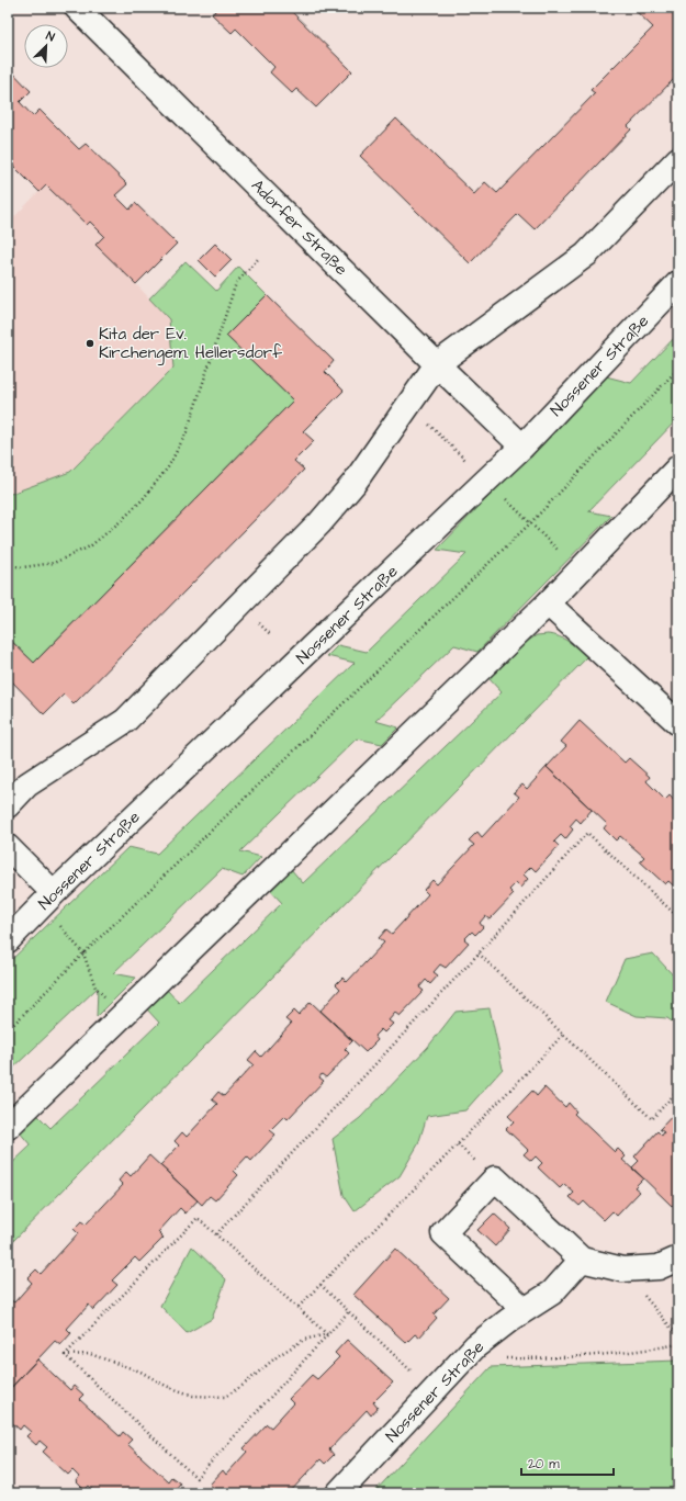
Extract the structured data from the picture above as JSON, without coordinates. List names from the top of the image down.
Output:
{
  "streets": {
    "street": ["Adorfer Straße", "Nossener Straße"]
  },
  "crossings": [
    ["Adorfer Straße", "Nossener Straße"]
  ],
  "places": ["Kita der Ev. Kirchengem. Hellersdorf"],
  "scale_bar": "20 m",
  "north": "top right"
}
